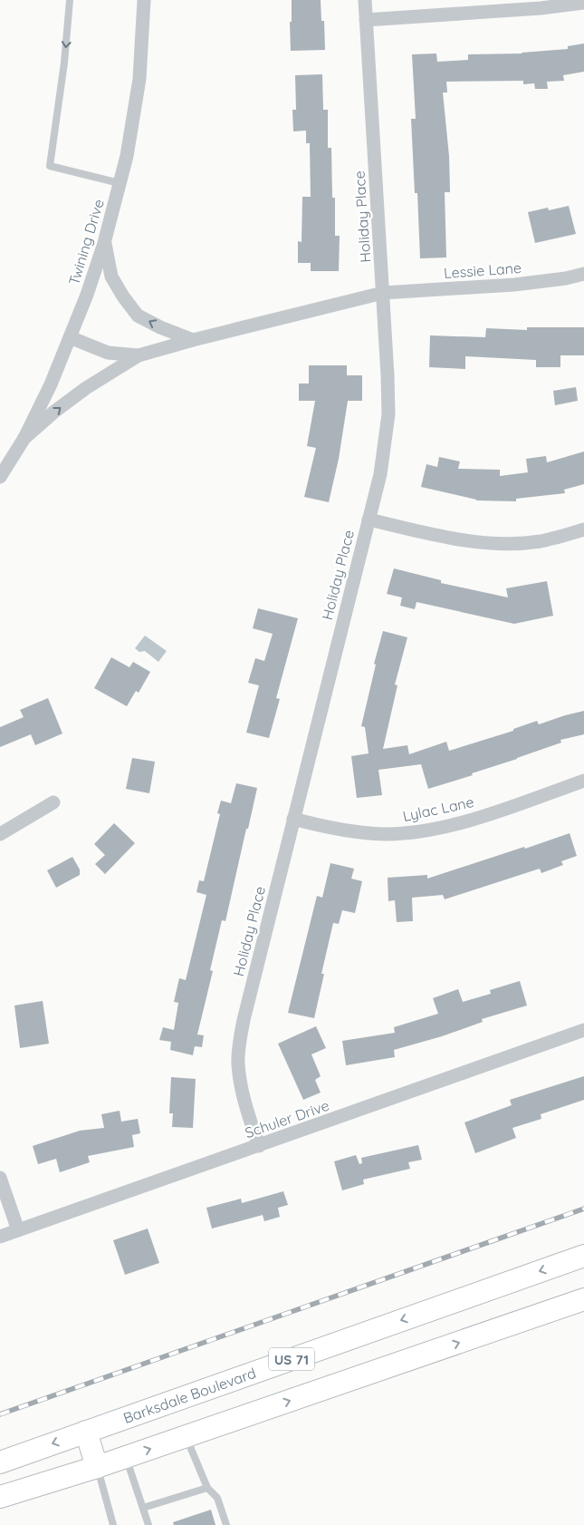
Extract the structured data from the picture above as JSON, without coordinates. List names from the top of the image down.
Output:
{
  "streets": {
    "main road": ["US 71", "Barksdale Boulevard"],
    "street": [
      "Holiday Place",
      "Twining Drive",
      "Lessie Lane",
      "Lylac Lane",
      "Schuler Drive"
    ]
  },
  "crossings": [
    ["Holiday Place", "Lessie Lane"],
    ["Holiday Place", "Lylac Lane"],
    ["Holiday Place", "Schuler Drive"]
  ]
}
